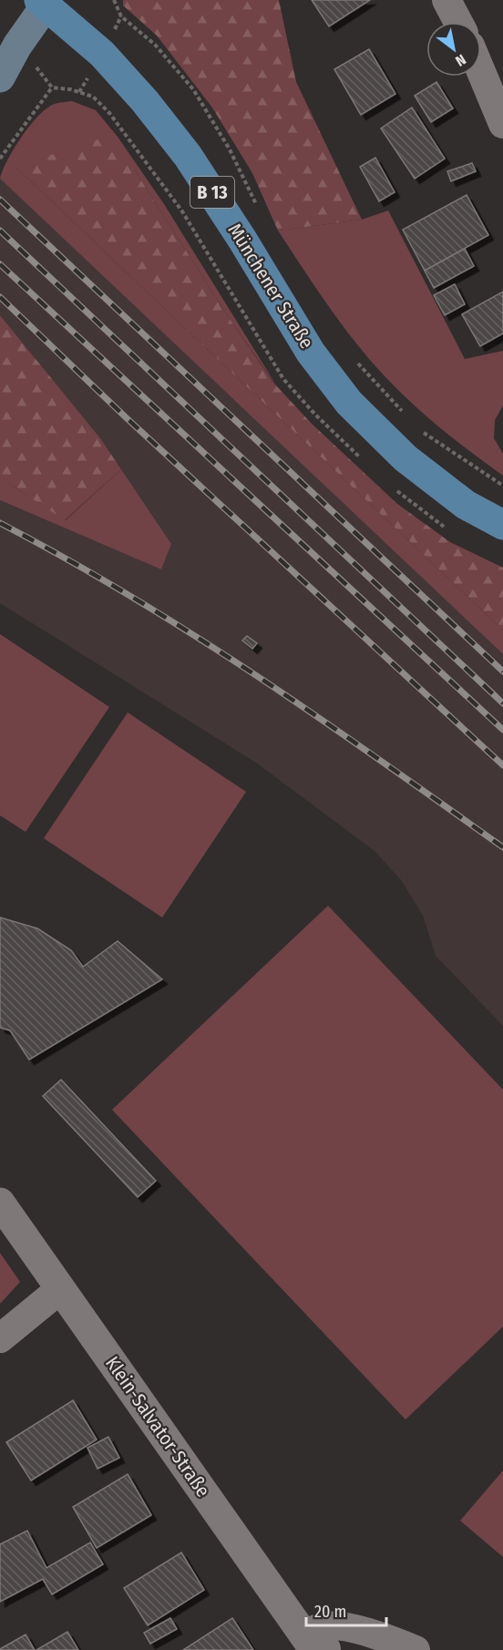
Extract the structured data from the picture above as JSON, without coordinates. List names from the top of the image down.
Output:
{
  "streets": {
    "main road": ["B 13", "Münchener Straße"],
    "street": ["Klein-Salvator-Straße"]
  },
  "scale_bar": "20 m",
  "north": "bottom right"
}
